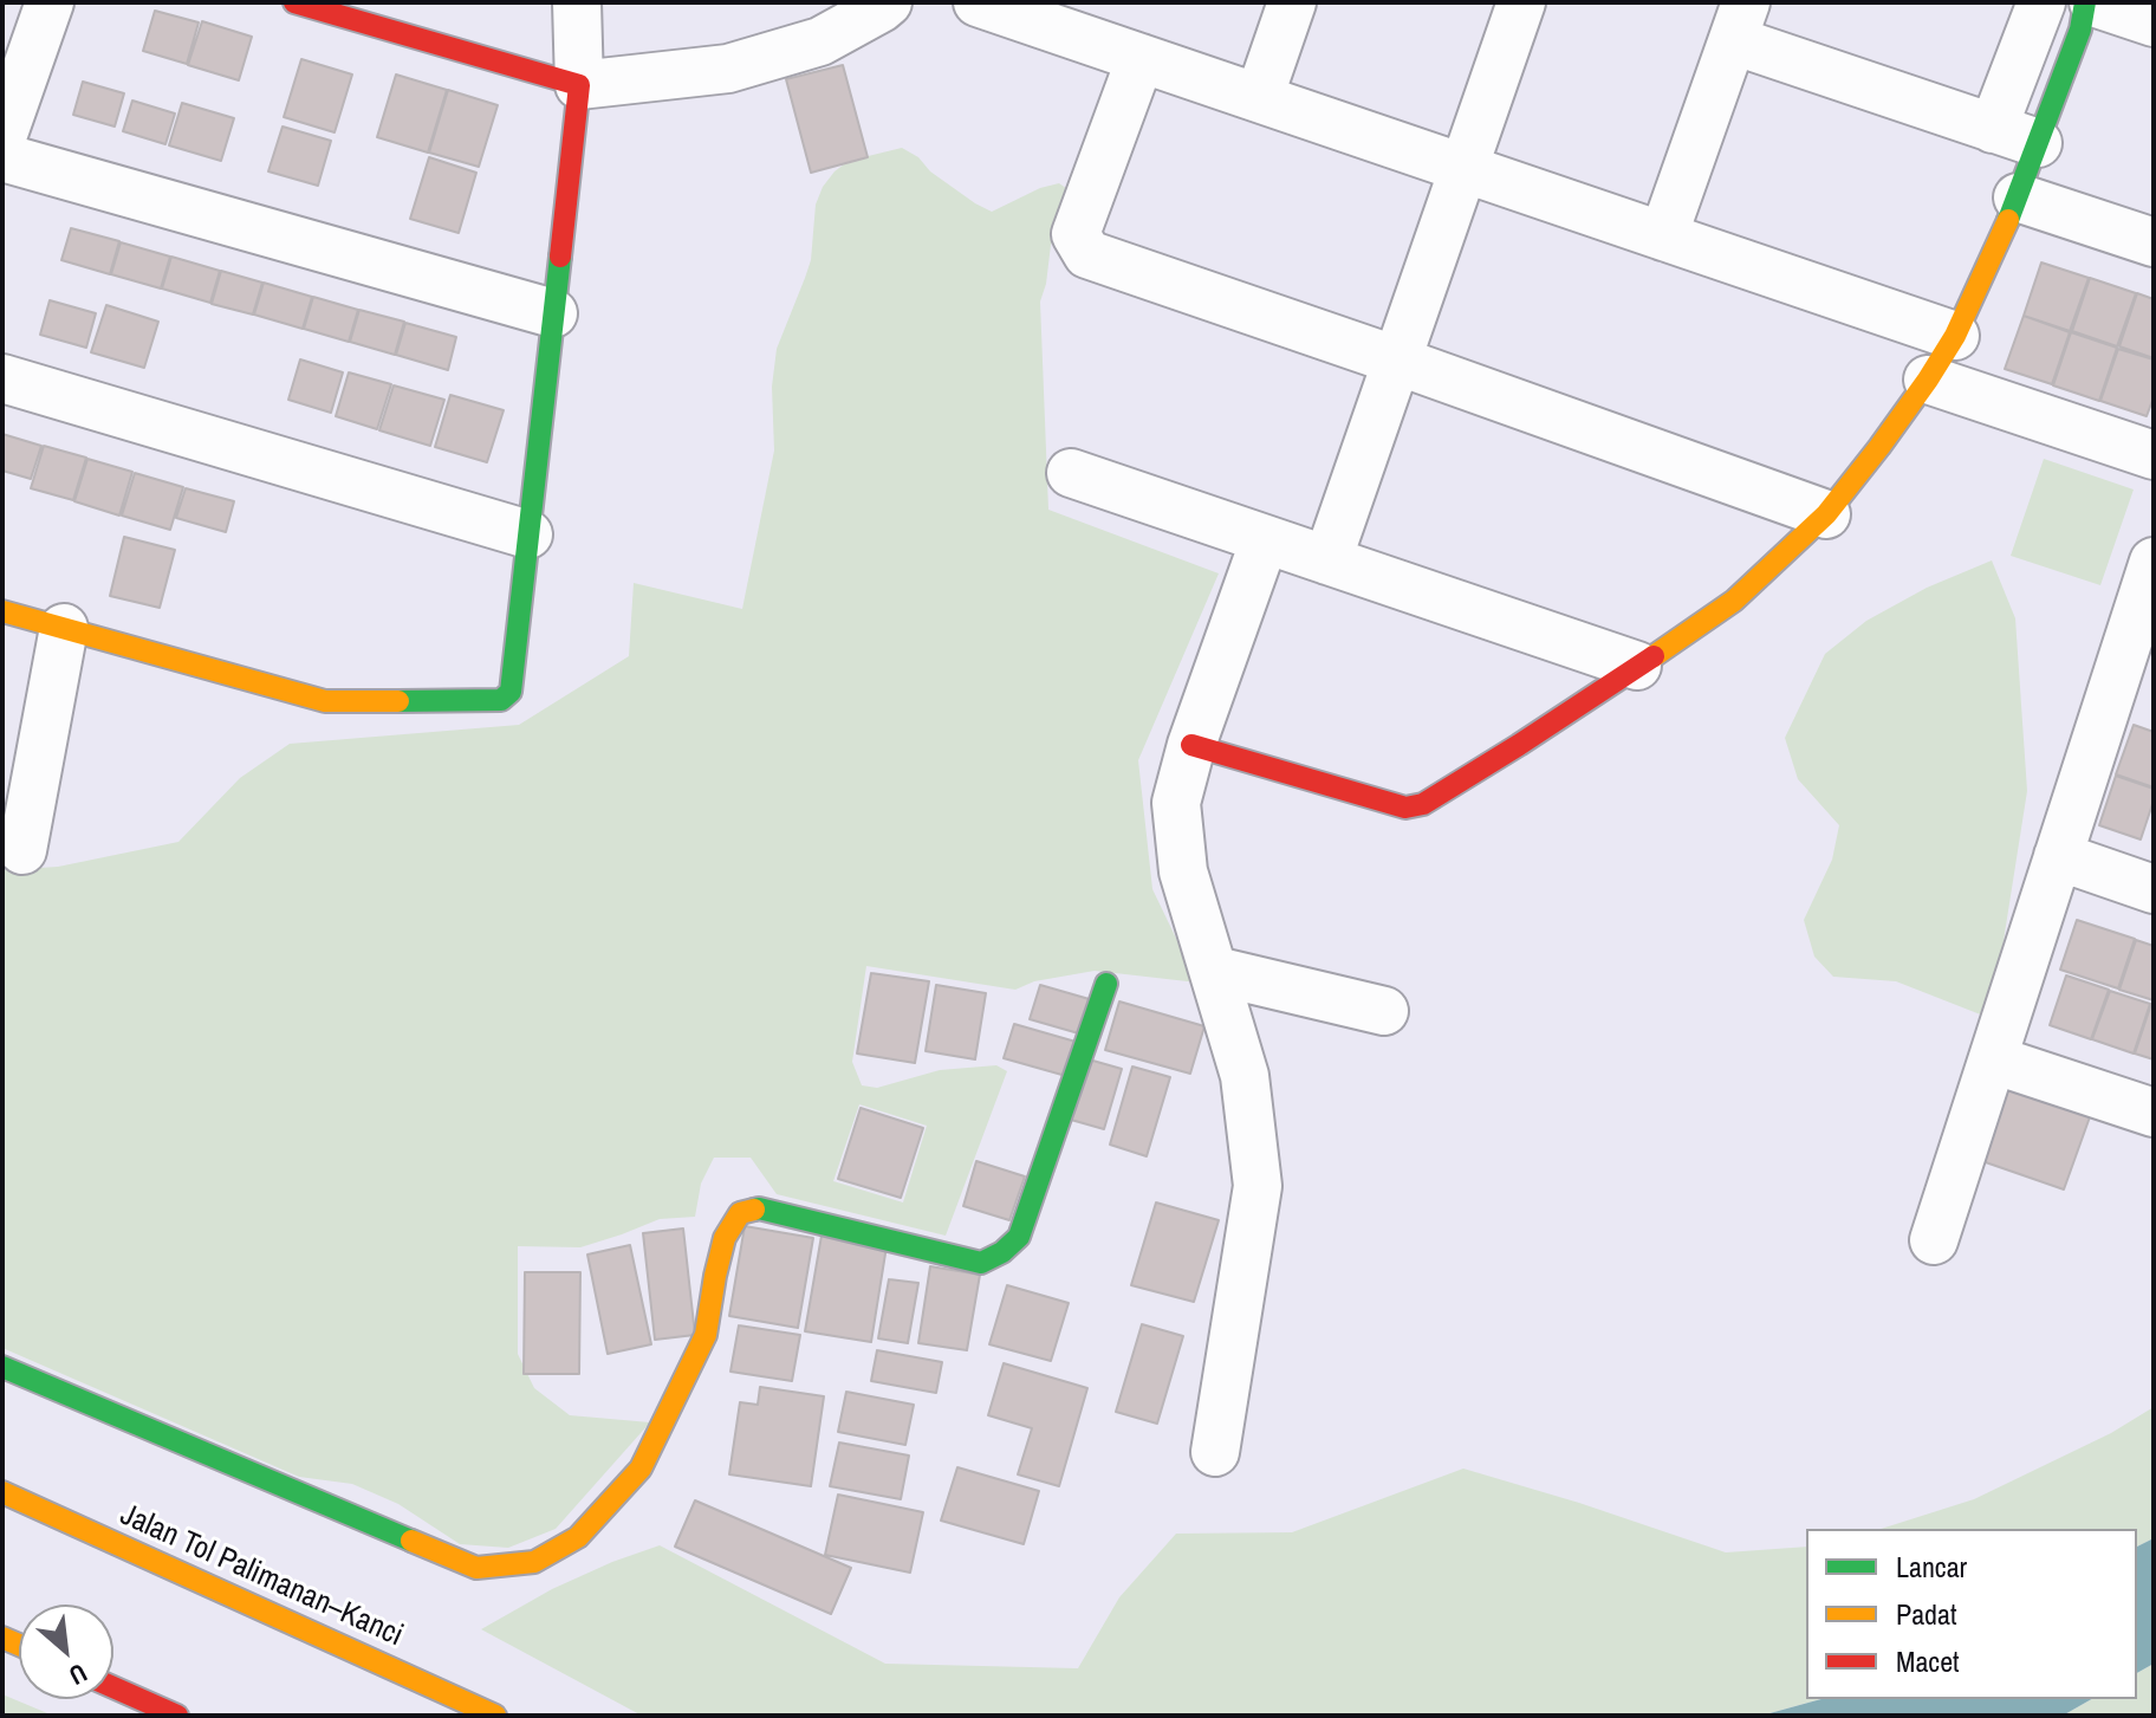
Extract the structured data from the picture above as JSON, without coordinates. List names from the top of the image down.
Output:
{
  "streets": {
    "main road": ["Jalan Tol Palimanan–Kanci"]
  },
  "legend": ["Lancar", "Padat", "Macet"],
  "north": "bottom right"
}
